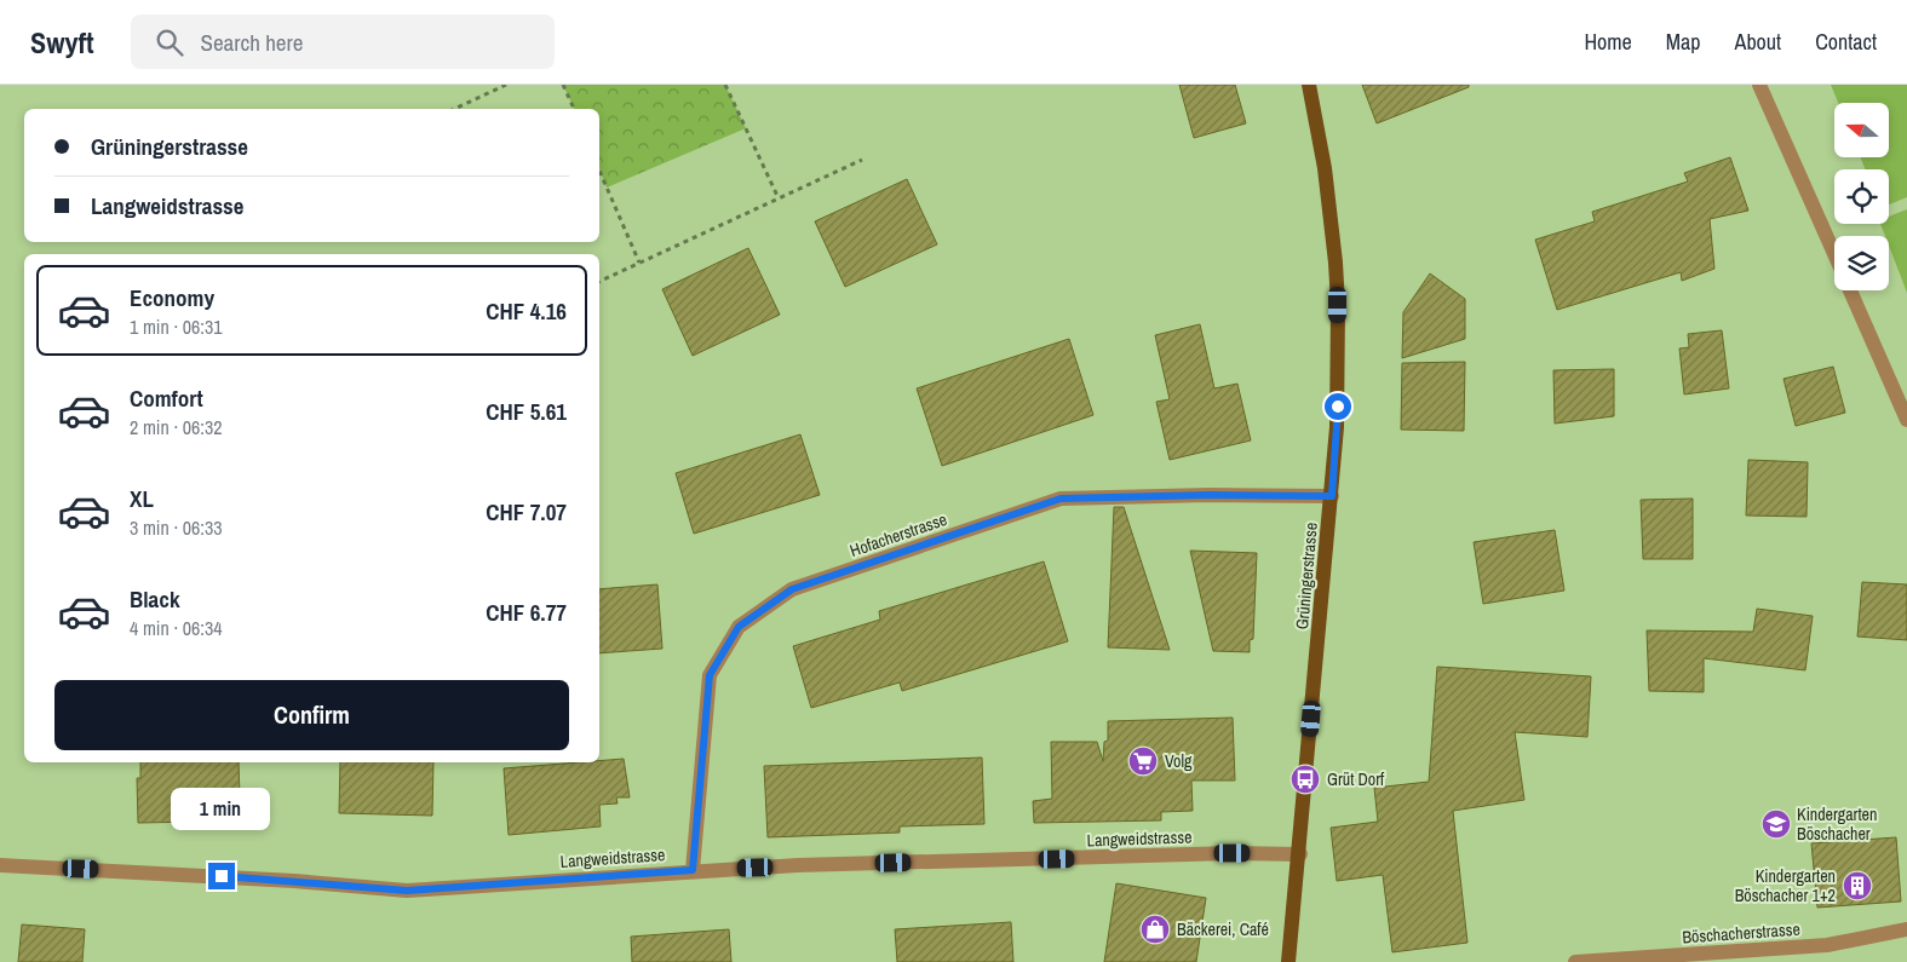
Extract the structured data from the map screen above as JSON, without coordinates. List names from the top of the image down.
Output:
{
  "streets": {
    "main road": ["Grüningerstrasse"],
    "street": ["Hofacherstrasse", "Langweidstrasse", "Böschacherstrasse"]
  },
  "crossings": [
    ["Hofacherstrasse", "Grüningerstrasse"],
    ["Hofacherstrasse", "Langweidstrasse"],
    ["Grüningerstrasse", "Langweidstrasse"]
  ],
  "places": {
    "supermarket": ["Volg"],
    "bus stop": ["Grüt Dorf"],
    "school or university": ["Kindergarten Böschacher"],
    "building": ["Kindergarten Böschacher 1+2"],
    "shop": ["Bäckerei, Café"]
  },
  "north": "left",
  "page": {
    "header": "Swyft",
    "search": "Search here",
    "nav": [
      "Home",
      "Map",
      "About",
      "Contact"
    ],
    "banner": ["Grüningerstrasse", "Langweidstrasse"],
    "list": [
      {
        "name": "Economy",
        "note": "1 min · 06:31",
        "value": "CHF 4.16"
      },
      {
        "name": "Comfort",
        "note": "2 min · 06:32",
        "value": "CHF 5.61"
      },
      {
        "name": "XL",
        "note": "3 min · 06:33",
        "value": "CHF 7.07"
      },
      {
        "name": "Black",
        "note": "4 min · 06:34",
        "value": "CHF 6.77"
      }
    ],
    "buttons": "Confirm",
    "bubble": "1 min"
  }
}
